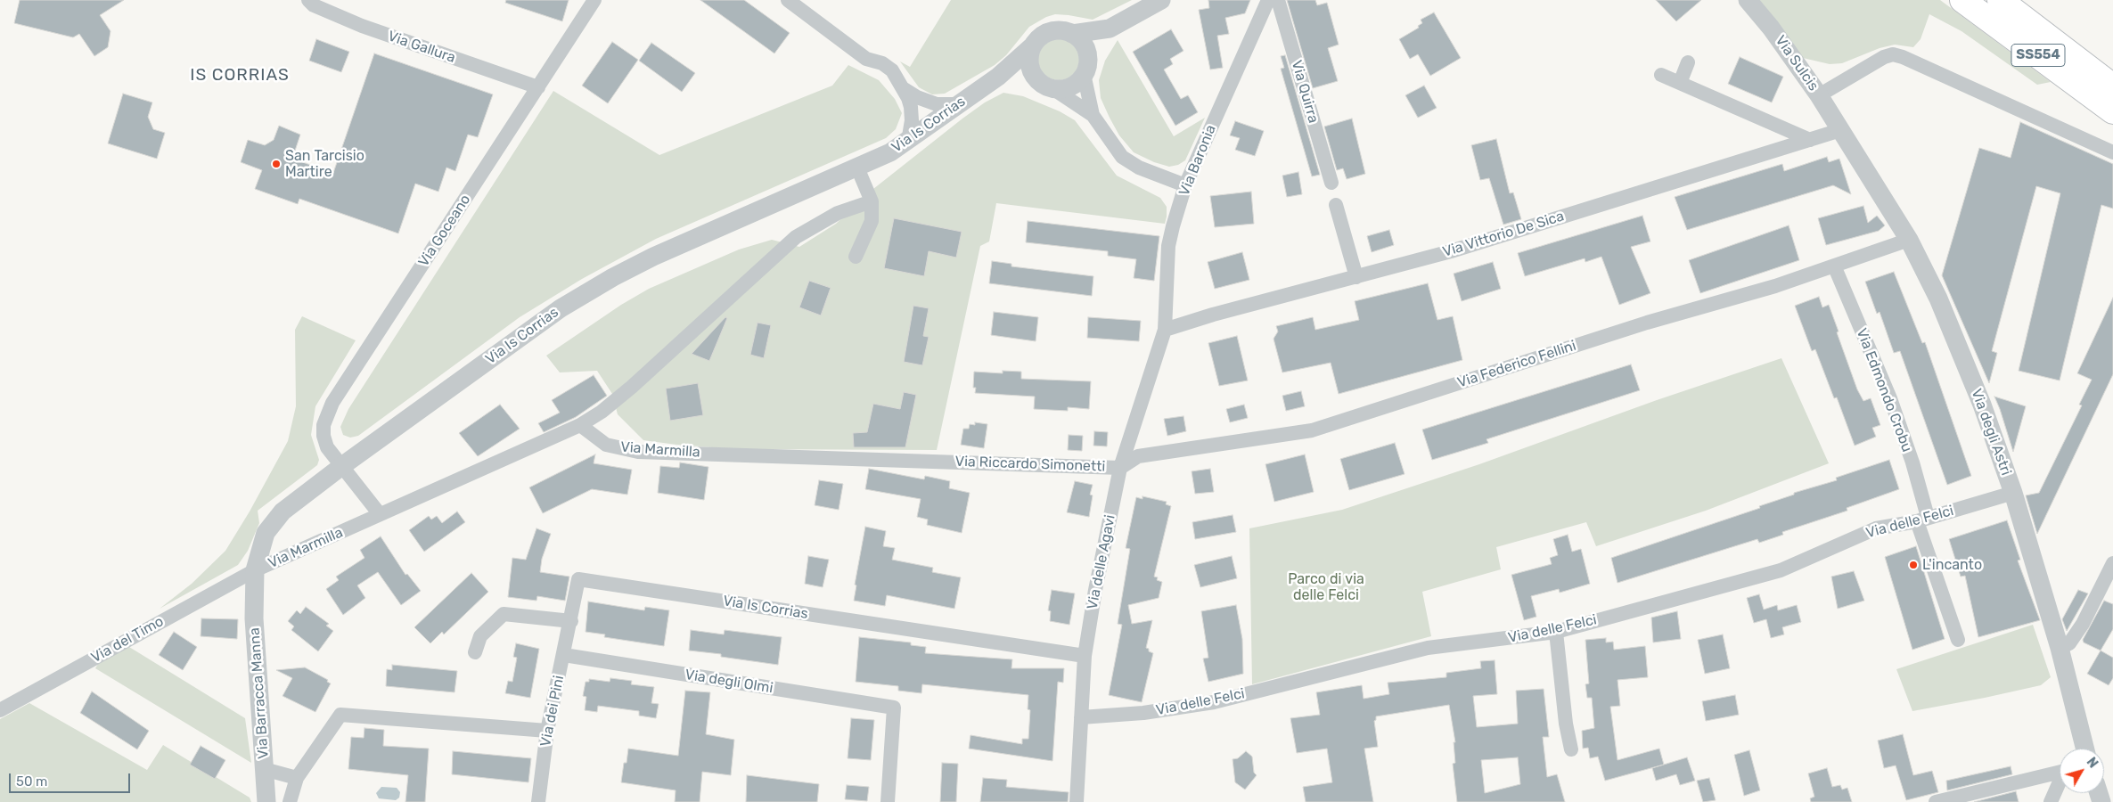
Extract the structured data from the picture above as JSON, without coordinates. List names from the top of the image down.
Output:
{
  "streets": {
    "highway": ["SS554"],
    "street": [
      "Via Gallura",
      "Via Sulcis",
      "Via Quirra",
      "Via Is Corrias",
      "Via Baronia",
      "Via Goceano",
      "Via Vittorio De Sica",
      "Via Federico Fellini",
      "Via Edmondo Crobu",
      "Via degli Astri",
      "Via Marmilla",
      "Via Riccardo Simonetti",
      "Via delle Felci",
      "Via delle Agavi",
      "Via del Timo",
      "Via degli Olmi",
      "Via Barracca Manna",
      "Via dei Pini"
    ]
  },
  "crossings": [
    ["Via Gallura", "Via Goceano"],
    ["Via Sulcis", "Via Vittorio De Sica"],
    ["Via Sulcis", "Via degli Astri"],
    ["Via Is Corrias", "Via Goceano"],
    ["Via Is Corrias", "Via Marmilla"],
    ["Via Is Corrias", "Via delle Agavi"],
    ["Via Is Corrias", "Via del Timo"],
    ["Via Is Corrias", "Via Barracca Manna"],
    ["Via Is Corrias", "Via dei Pini"],
    ["Via Baronia", "Via Vittorio De Sica"],
    ["Via Baronia", "Via delle Agavi"],
    ["Via Vittorio De Sica", "Via degli Astri"],
    ["Via Vittorio De Sica", "Via delle Agavi"],
    ["Via Federico Fellini", "Via Edmondo Crobu"],
    ["Via Federico Fellini", "Via degli Astri"],
    ["Via Federico Fellini", "Via Riccardo Simonetti"],
    ["Via Federico Fellini", "Via delle Agavi"],
    ["Via Edmondo Crobu", "Via delle Felci"],
    ["Via degli Astri", "Via delle Felci"],
    ["Via Marmilla", "Via Riccardo Simonetti"],
    ["Via Marmilla", "Via del Timo"],
    ["Via Marmilla", "Via Barracca Manna"],
    ["Via Riccardo Simonetti", "Via delle Agavi"],
    ["Via delle Felci", "Via delle Agavi"],
    ["Via del Timo", "Via Barracca Manna"],
    ["Via degli Olmi", "Via dei Pini"]
  ],
  "districts": ["IS CORRIAS"],
  "parks": ["Parco di via delle Felci"],
  "places": ["San Tarcisio Martire", "L'incanto"],
  "scale_bar": "50 m",
  "north": "top right"
}
